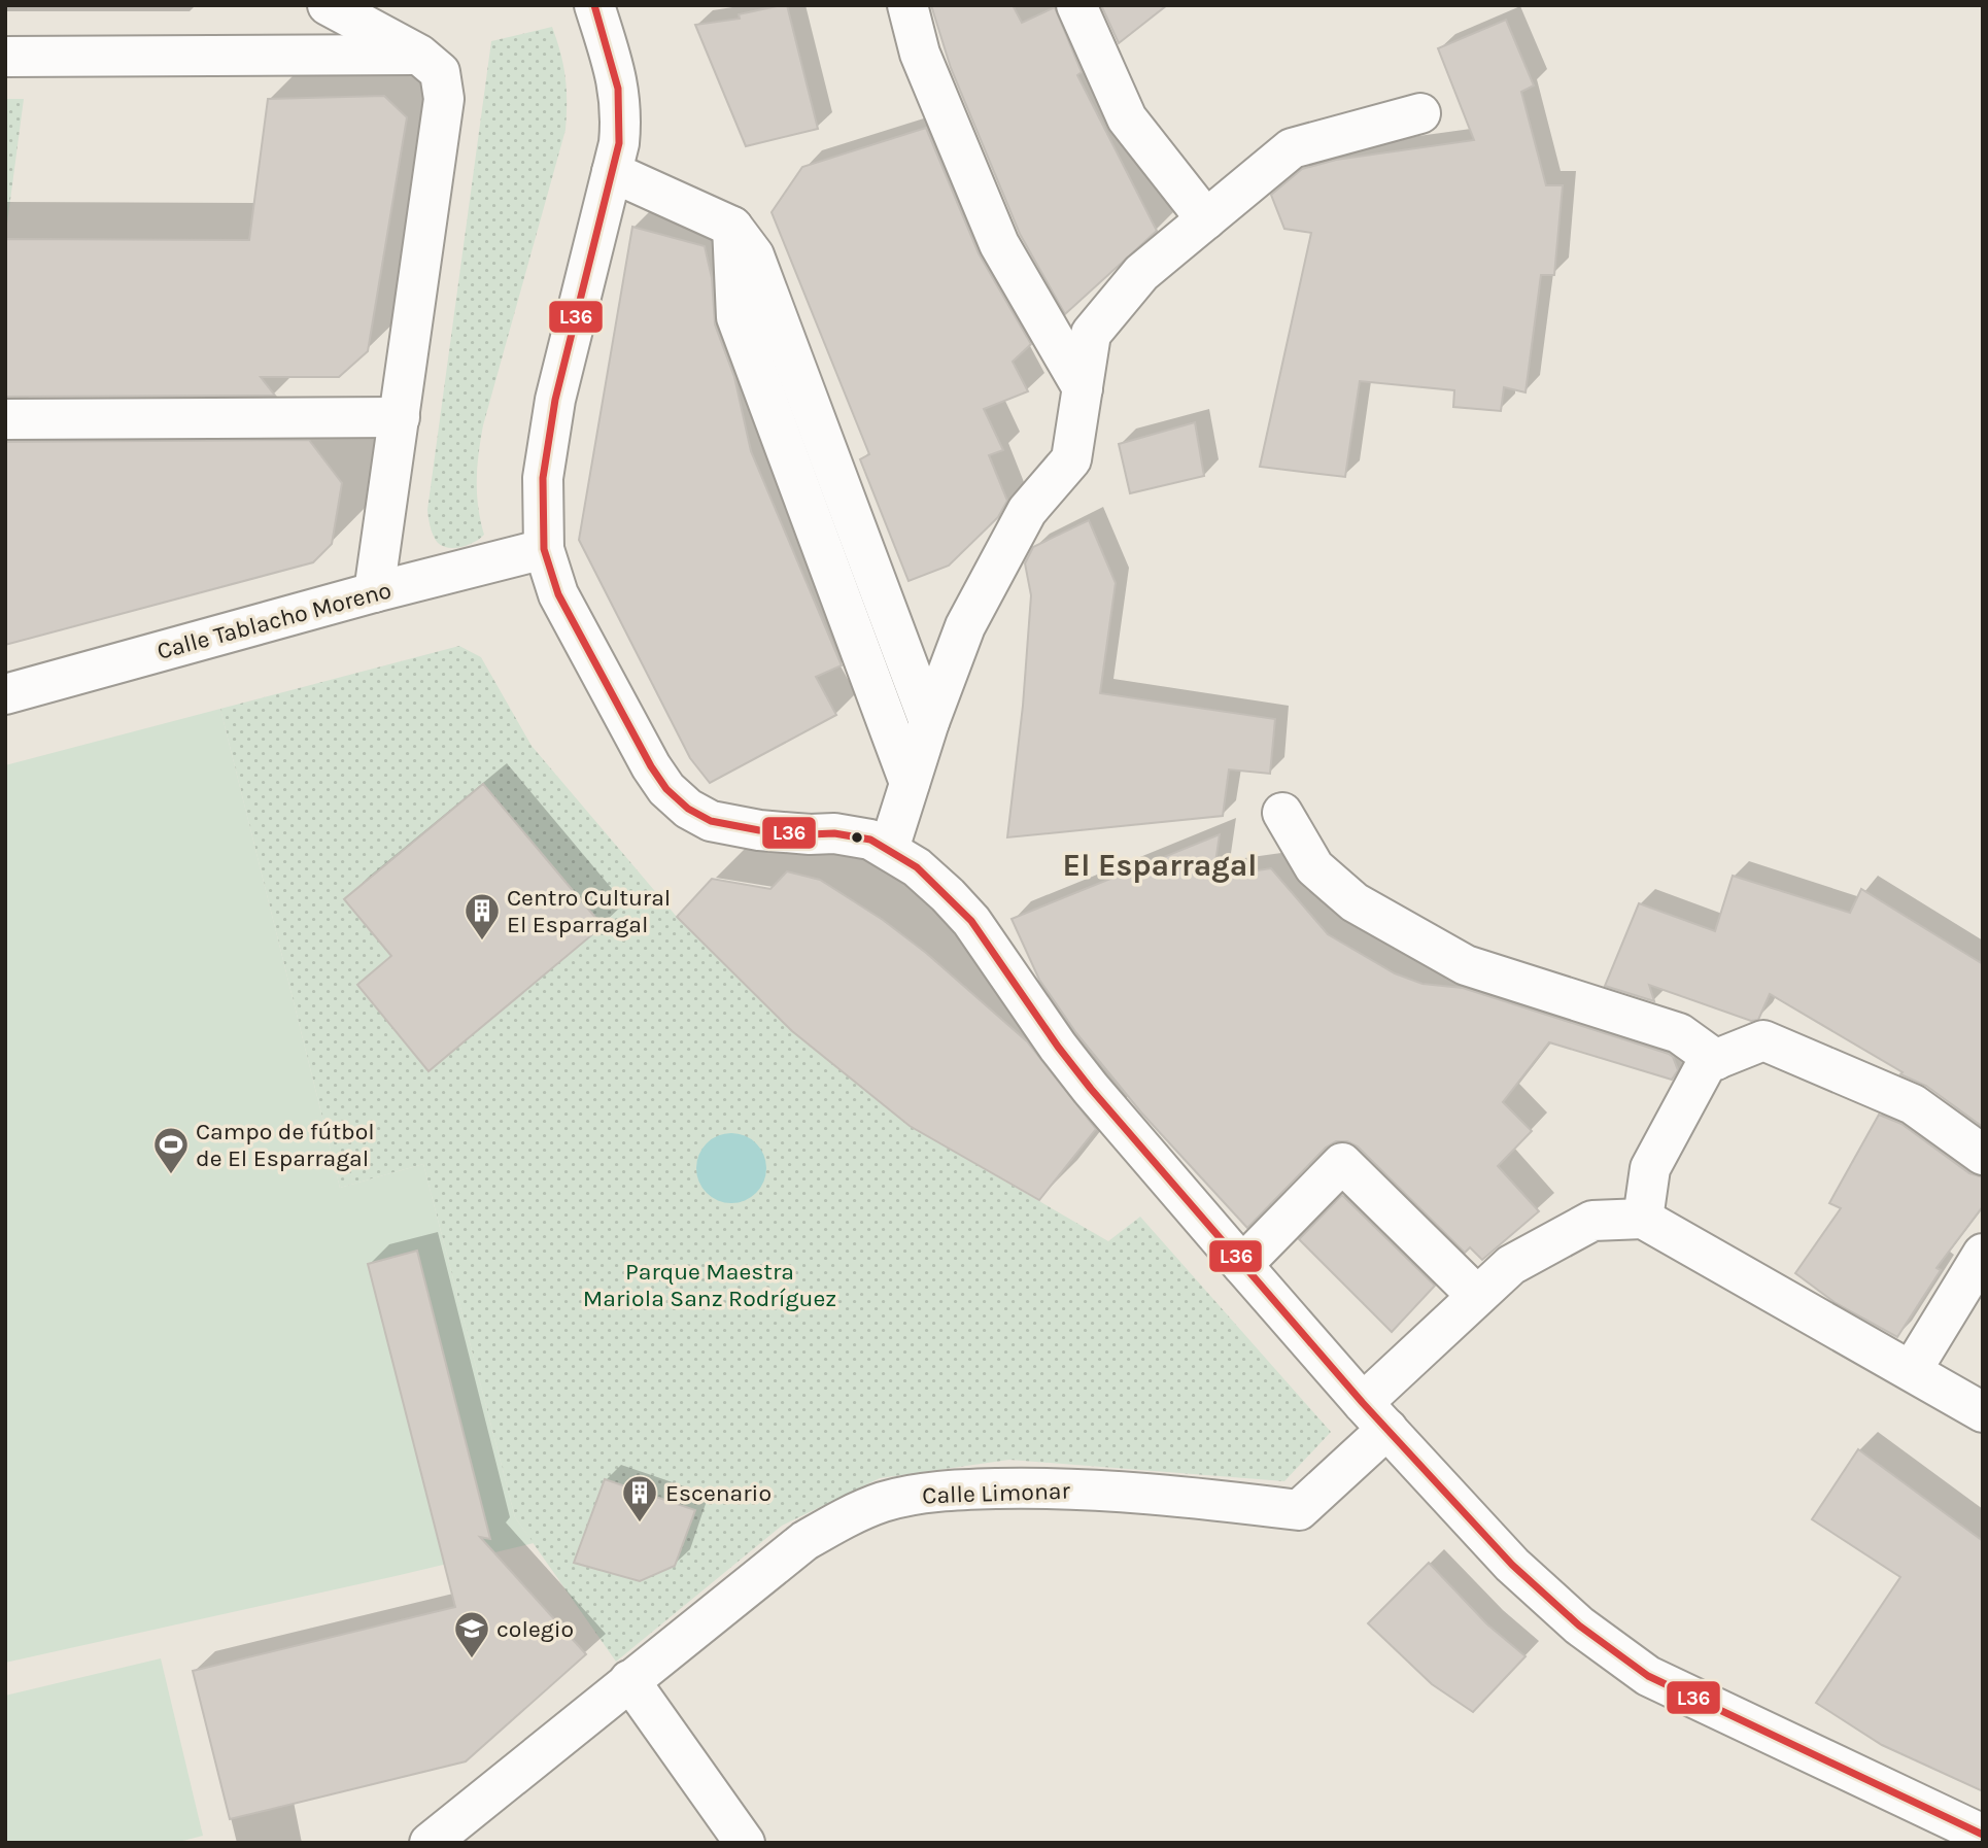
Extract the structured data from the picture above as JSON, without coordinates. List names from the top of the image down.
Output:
{
  "streets": {
    "street": ["Calle Tablacho Moreno", "Calle Limonar"]
  },
  "districts": ["El Esparragal"],
  "parks": ["Parque Maestra Mariola Sanz Rodríguez"],
  "places": {
    "building": ["Centro Cultural El Esparragal", "Escenario"],
    "sports": ["Campo de fútbol de El Esparragal"],
    "school or university": ["colegio"]
  },
  "lines": ["transit line L36"]
}
